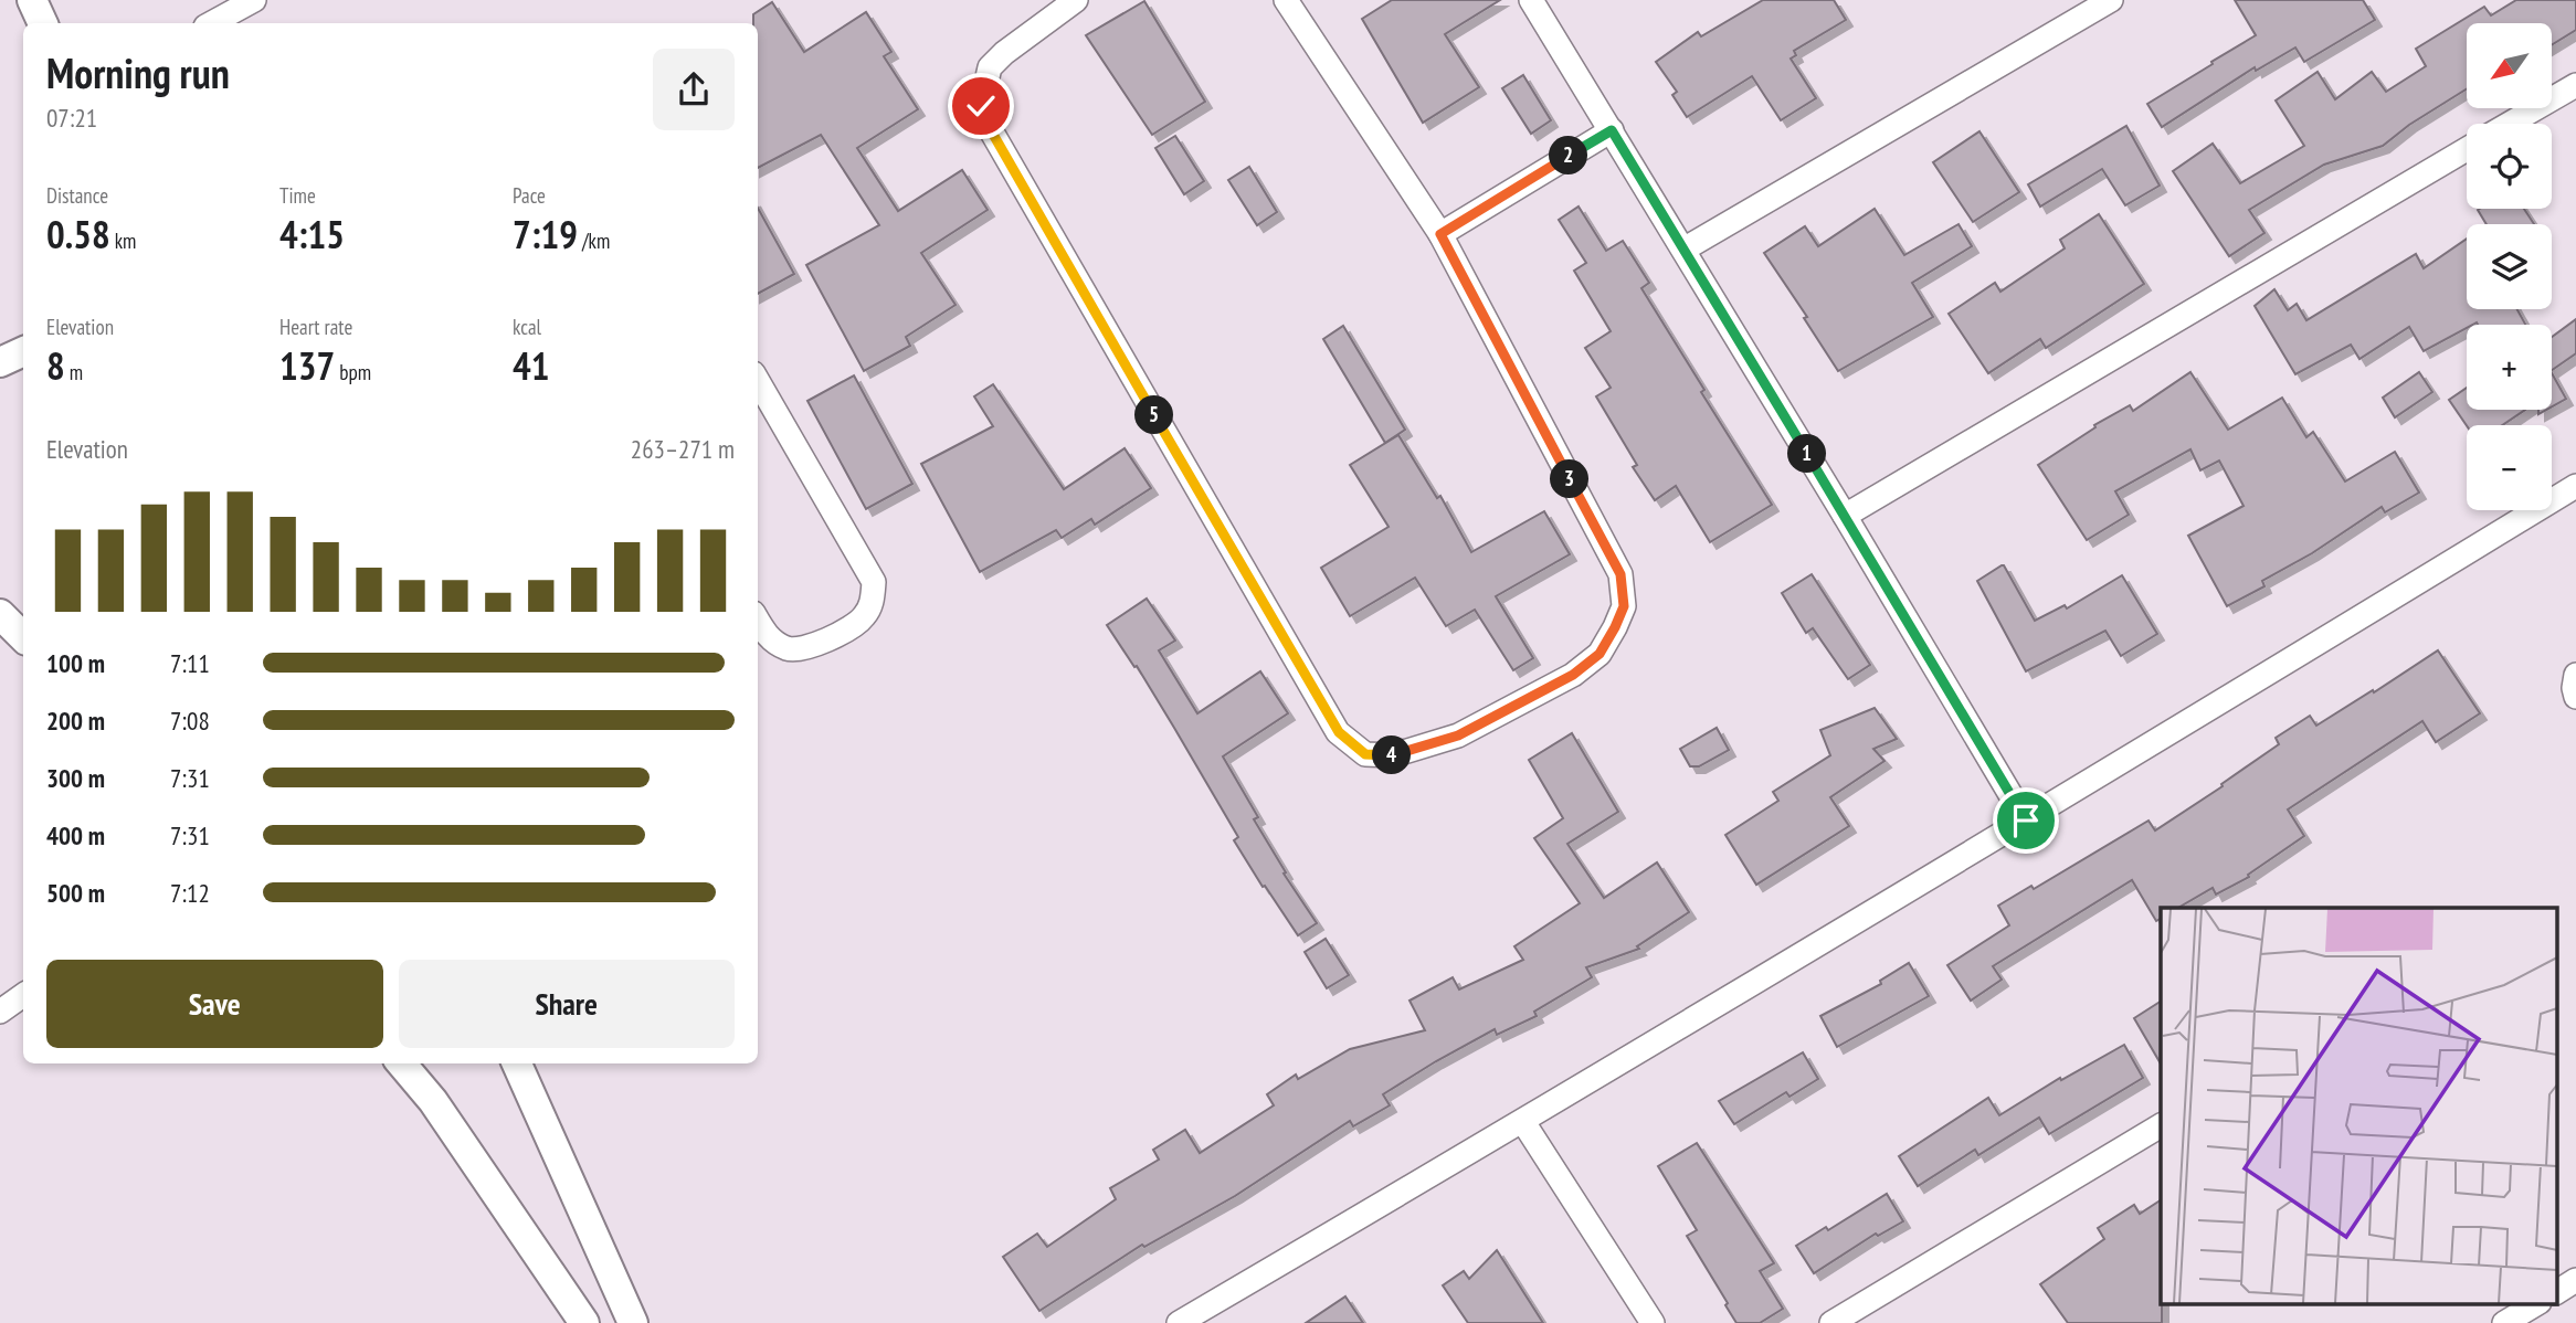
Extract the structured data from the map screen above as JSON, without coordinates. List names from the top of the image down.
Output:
{
  "north": "bottom left",
  "page": {
    "map_buttons": ["+", "−"],
    "heading": ["Morning run", "07:21"],
    "pins": [
      "2",
      "5",
      "1",
      "3",
      "4"
    ],
    "stats": [
      ["Distance", "0.58 km"],
      ["Time", "4:15"],
      ["Pace", "7:19 /km"],
      ["Elevation", "8 m"],
      ["Heart rate", "137 bpm"],
      ["kcal", "41"]
    ],
    "chart": ["Elevation", "263–271 m"],
    "list": [
      {
        "name": "100 m",
        "note": "7:11"
      },
      {
        "name": "200 m",
        "note": "7:08"
      },
      {
        "name": "300 m",
        "note": "7:31"
      },
      {
        "name": "400 m",
        "note": "7:31"
      },
      {
        "name": "500 m",
        "note": "7:12"
      }
    ],
    "buttons": ["Save", "Share"]
  }
}
